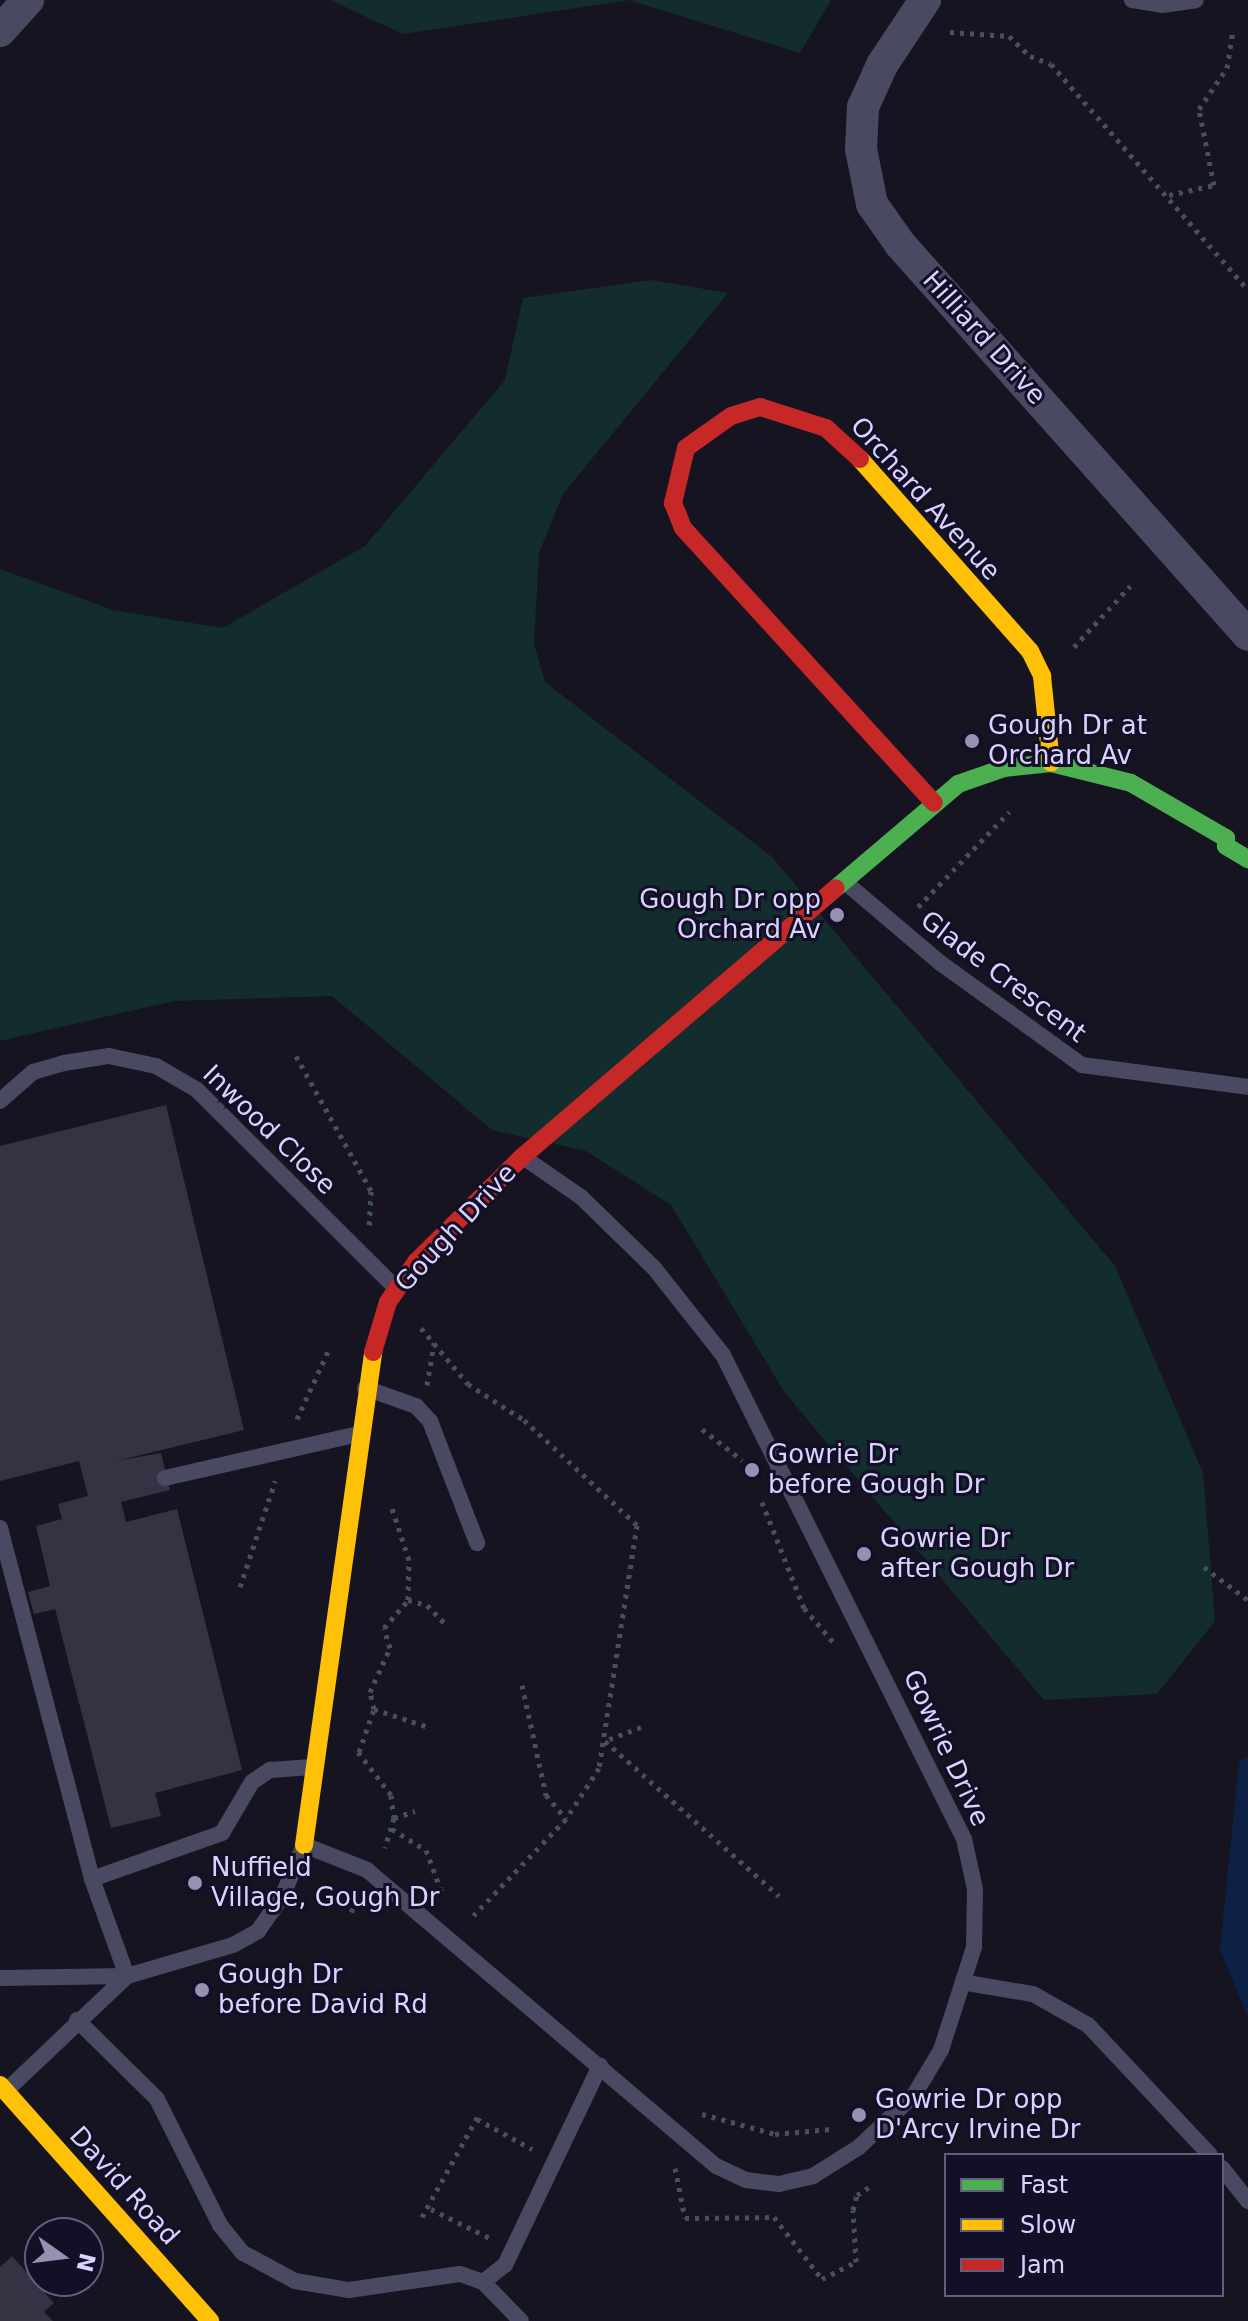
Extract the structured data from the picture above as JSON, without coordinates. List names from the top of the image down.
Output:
{
  "streets": {
    "street": [
      "Hilliard Drive",
      "Orchard Avenue",
      "Gough Drive",
      "David Road"
    ],
    "lane": ["Glade Crescent", "Inwood Close", "Gowrie Drive"]
  },
  "crossings": [
    ["Orchard Avenue", "Gough Drive"],
    ["Glade Crescent", "Gough Drive"],
    ["Inwood Close", "Gough Drive"],
    ["Gough Drive", "Gowrie Drive"],
    ["Gough Drive", "David Road"]
  ],
  "places": [
    "Gough Dr at Orchard Av",
    "Gough Dr opp Orchard Av",
    "Gowrie Dr before Gough Dr",
    "Gowrie Dr after Gough Dr",
    "Nuffield Village, Gough Dr",
    "Gough Dr before David Rd",
    "Gowrie Dr opp D'Arcy Irvine Dr"
  ],
  "legend": ["Fast", "Slow", "Jam"],
  "north": "right"
}
